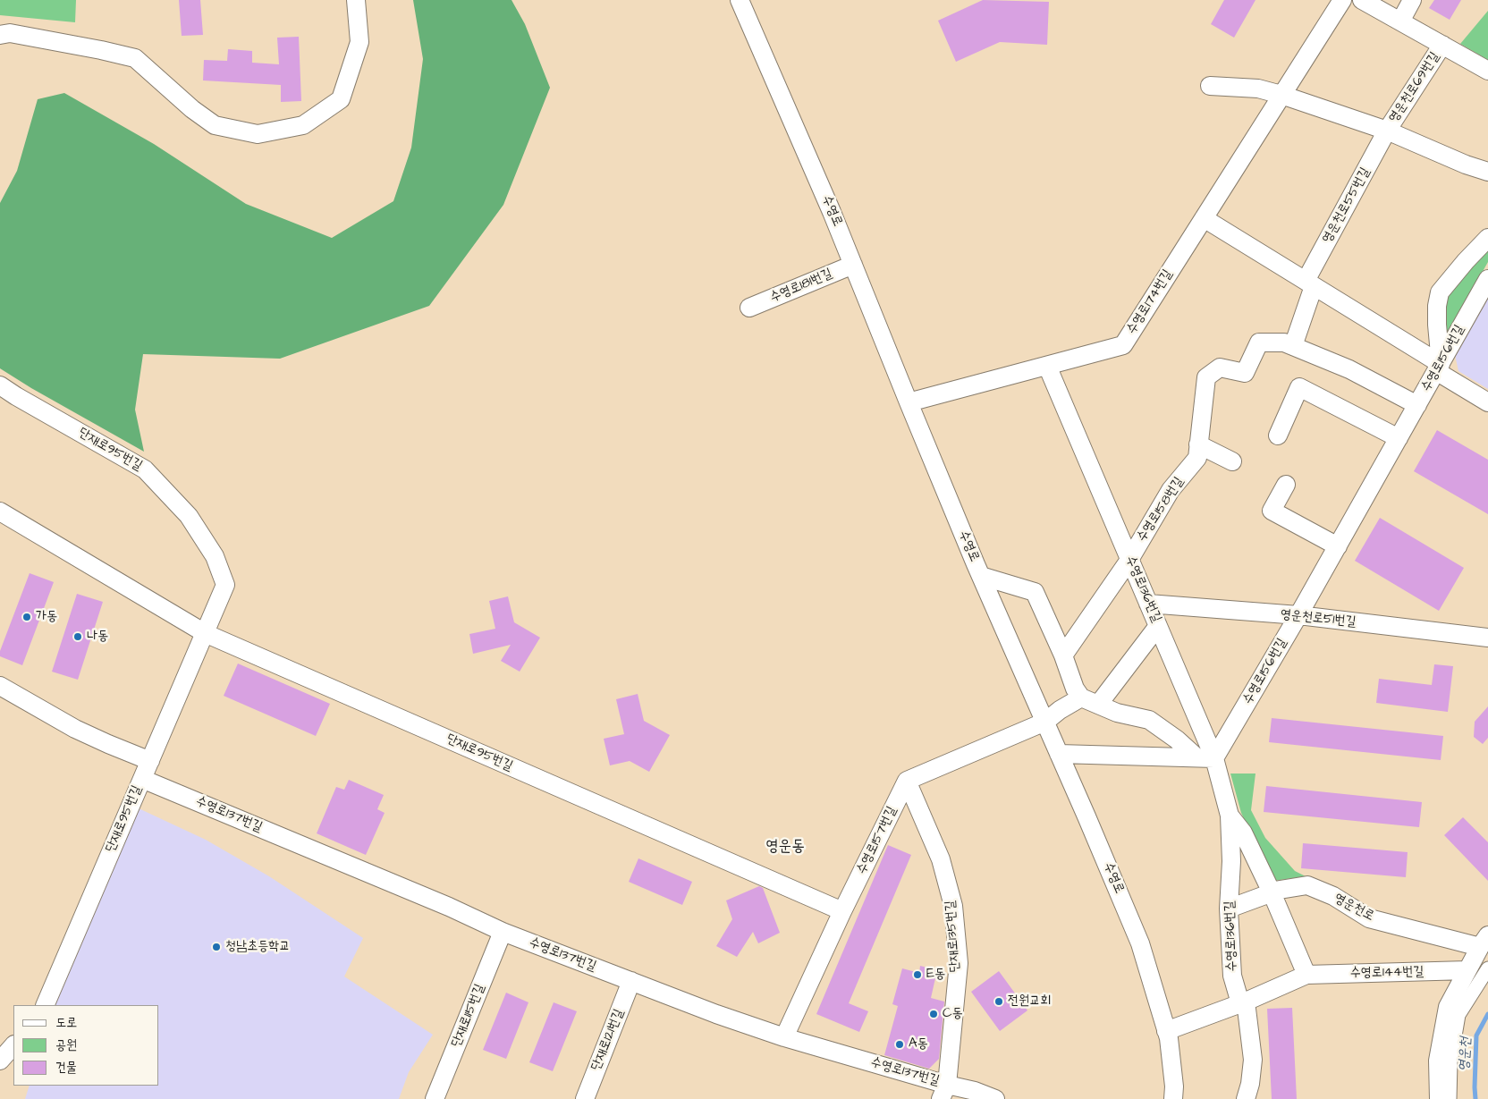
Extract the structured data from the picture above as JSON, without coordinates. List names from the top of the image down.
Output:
{
  "streets": {
    "street": [
      "영운천로69번길",
      "영운천로55번길",
      "수영로",
      "수영로181번길",
      "수영로174번길",
      "수영로156번길",
      "단재로95번길",
      "수영로158번길",
      "수영로136번길",
      "영운천로51번길",
      "수영로137번길",
      "수영로157번길",
      "영운천로",
      "단재로135번길",
      "수영로144번길",
      "단재로115번길",
      "단재로121번길"
    ]
  },
  "crossings": [
    ["영운천로69번길", "영운천로55번길"],
    ["영운천로55번길", "수영로158번길"],
    ["수영로", "수영로181번길"],
    ["수영로", "수영로174번길"],
    ["수영로", "수영로144번길"],
    ["수영로174번길", "수영로136번길"],
    ["수영로156번길", "수영로136번길"],
    ["수영로156번길", "영운천로51번길"],
    ["단재로95번길", "수영로137번길"],
    ["단재로95번길", "수영로157번길"],
    ["수영로158번길", "수영로136번길"],
    ["수영로136번길", "영운천로51번길"],
    ["수영로136번길", "영운천로"],
    ["수영로136번길", "수영로144번길"],
    ["수영로137번길", "수영로157번길"],
    ["수영로137번길", "단재로135번길"],
    ["수영로137번길", "단재로115번길"],
    ["수영로137번길", "단재로121번길"],
    ["수영로157번길", "단재로135번길"],
    ["영운천로", "수영로144번길"]
  ],
  "districts": ["영운동"],
  "water": ["영운천"],
  "places": [
    "가동",
    "나동",
    "청남초등학교",
    "E동",
    "전원교회",
    "C동",
    "A동"
  ],
  "legend": ["도로", "공원", "건물"]
}
